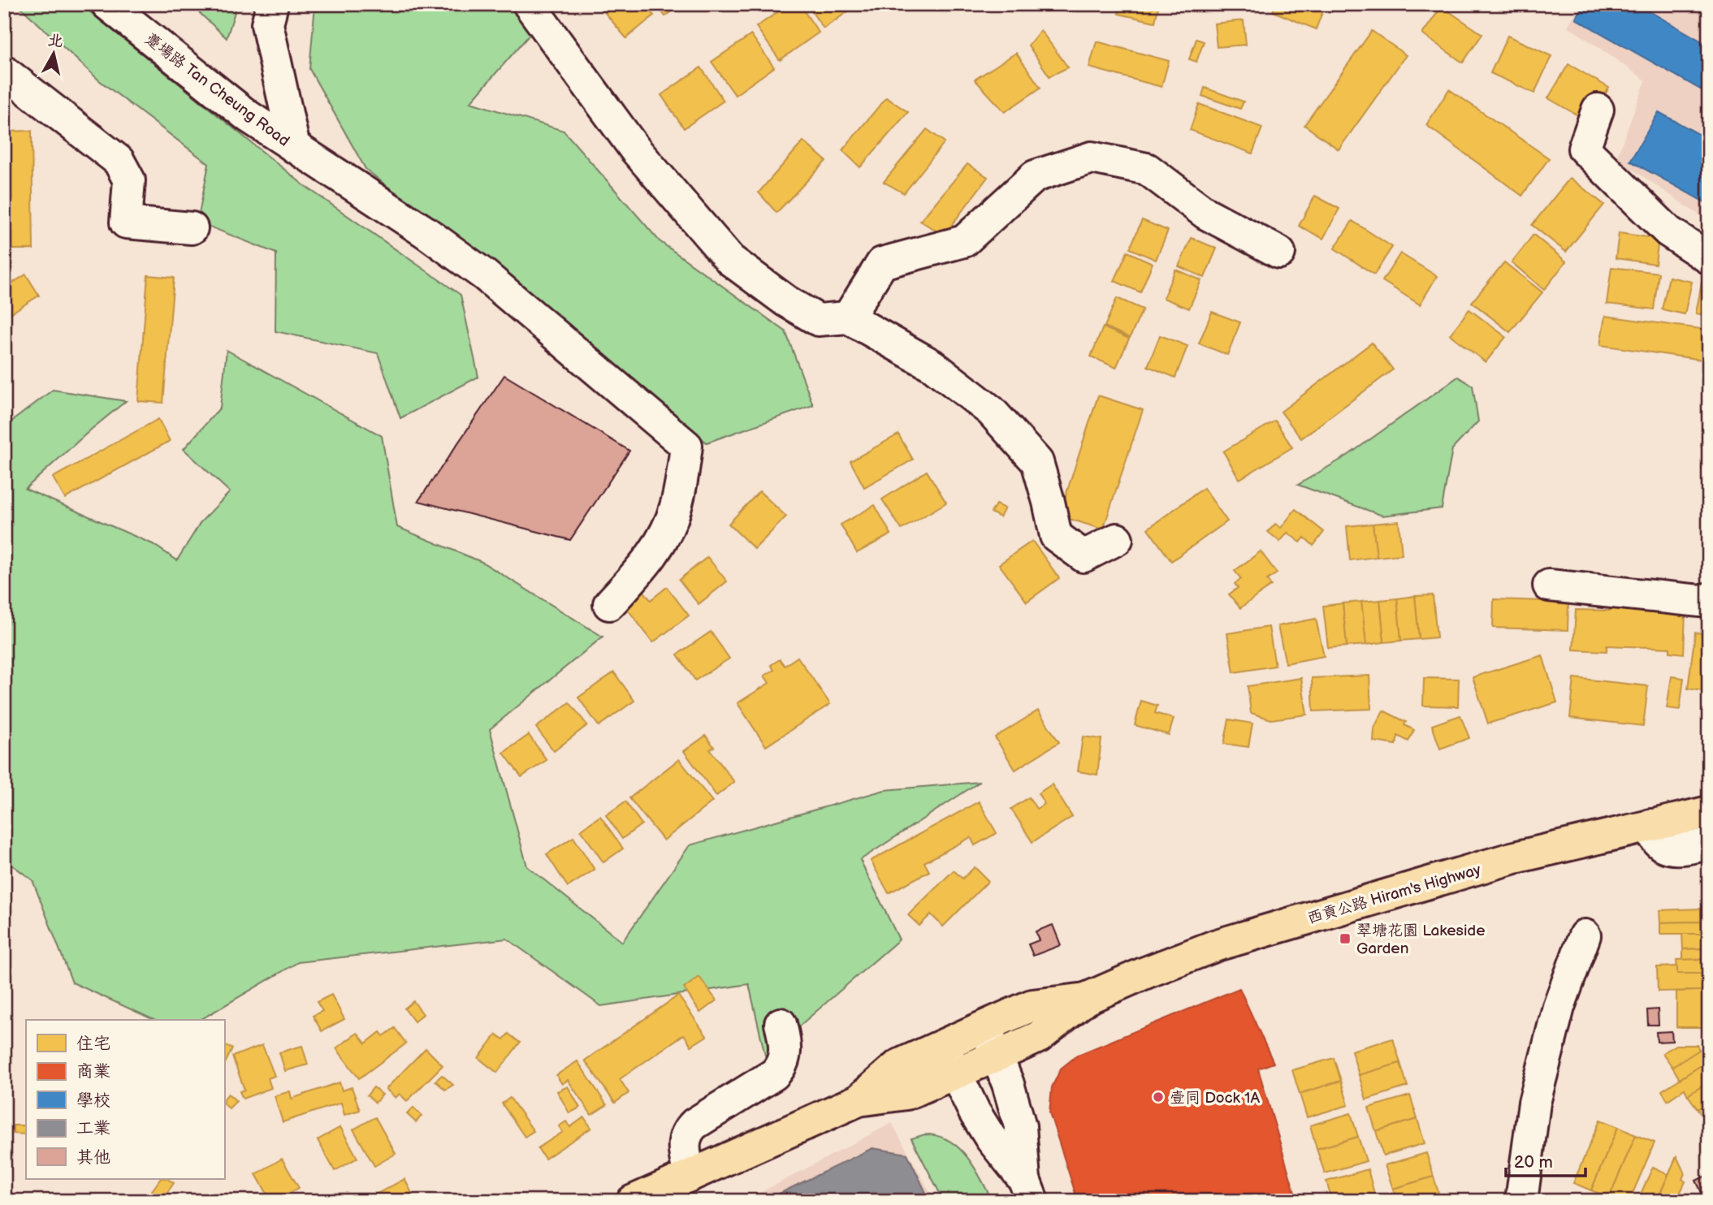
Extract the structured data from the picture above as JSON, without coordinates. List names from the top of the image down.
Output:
{
  "streets": {
    "main road": ["西貢公路 Hiram's Highway"],
    "street": ["躉場路 Tan Cheung Road"]
  },
  "places": {
    "transit": ["翠塘花園 Lakeside Garden"],
    "other": ["壹同 Dock 1A"]
  },
  "legend": [
    "住宅",
    "商業",
    "學校",
    "工業",
    "其他"
  ],
  "scale_bar": "20 m",
  "north": "top"
}
